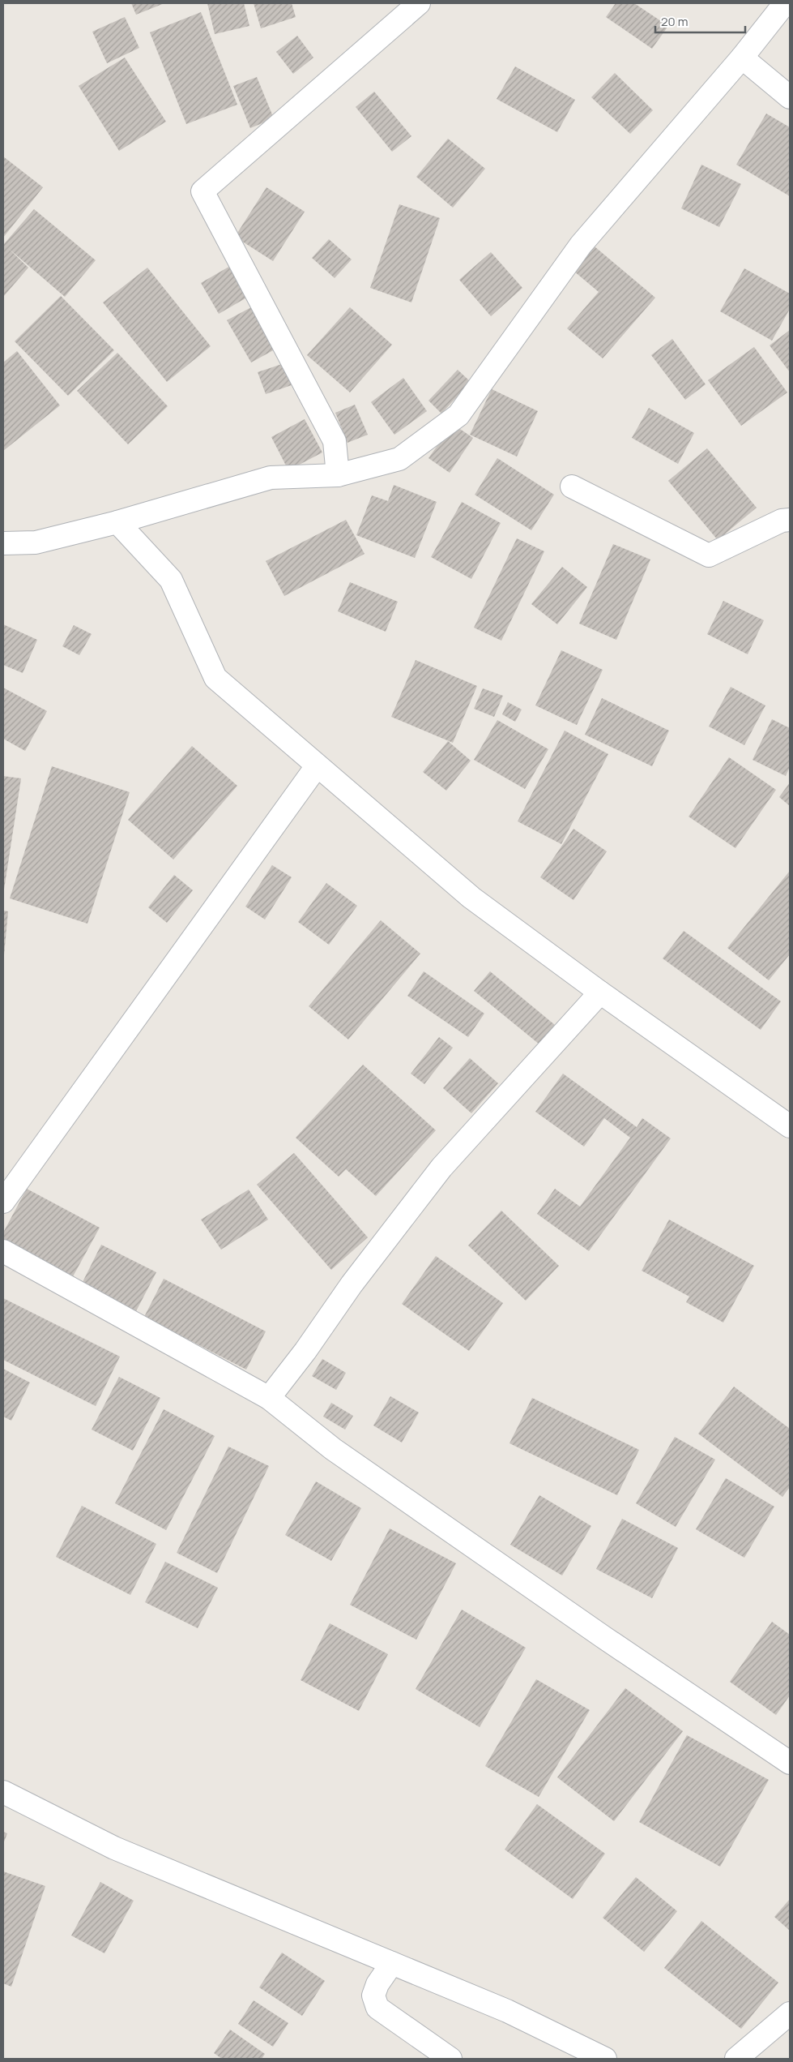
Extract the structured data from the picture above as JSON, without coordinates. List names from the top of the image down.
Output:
{
  "scale_bar": "20 m"
}
